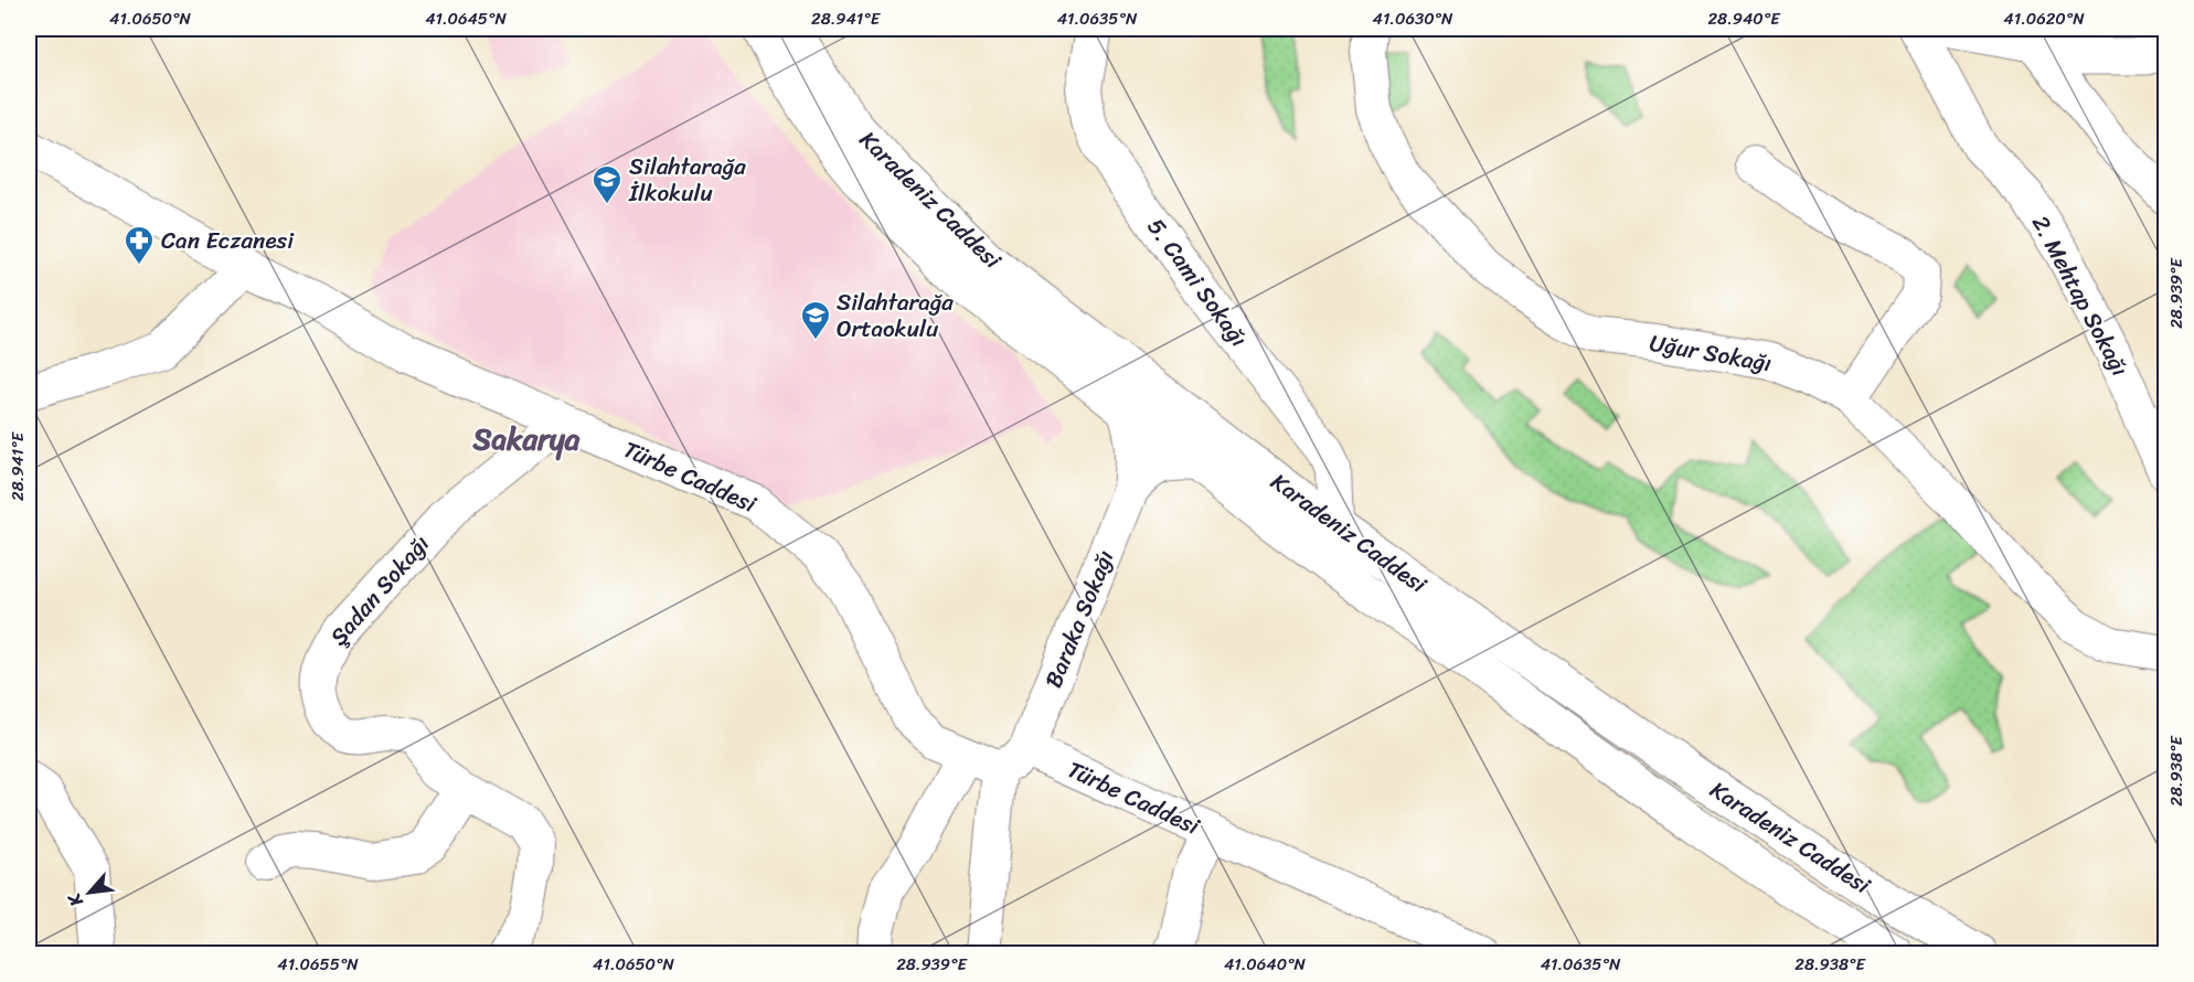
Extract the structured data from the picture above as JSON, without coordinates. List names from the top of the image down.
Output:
{
  "streets": {
    "main road": ["Karadeniz Caddesi"],
    "street": [
      "5. Cami Sokağı",
      "2. Mehtap Sokağı",
      "Uğur Sokağı",
      "Türbe Caddesi",
      "Şadan Sokağı",
      "Baraka Sokağı"
    ]
  },
  "crossings": [
    ["Karadeniz Caddesi", "5. Cami Sokağı"],
    ["Karadeniz Caddesi", "Baraka Sokağı"],
    ["Türbe Caddesi", "Şadan Sokağı"],
    ["Türbe Caddesi", "Baraka Sokağı"]
  ],
  "districts": ["Sakarya"],
  "places": {
    "school or university": ["Silahtarağa İlkokulu", "Silahtarağa Ortaokulu"],
    "pharmacy": ["Can Eczanesi"]
  },
  "north": "bottom left",
  "coordinates": [
    "41.0650°N",
    "41.0645°N",
    "28.941°E",
    "41.0635°N",
    "41.0630°N",
    "28.940°E",
    "41.0620°N",
    "28.939°E",
    "28.938°E",
    "41.0655°N",
    "41.0640°N"
  ]
}
